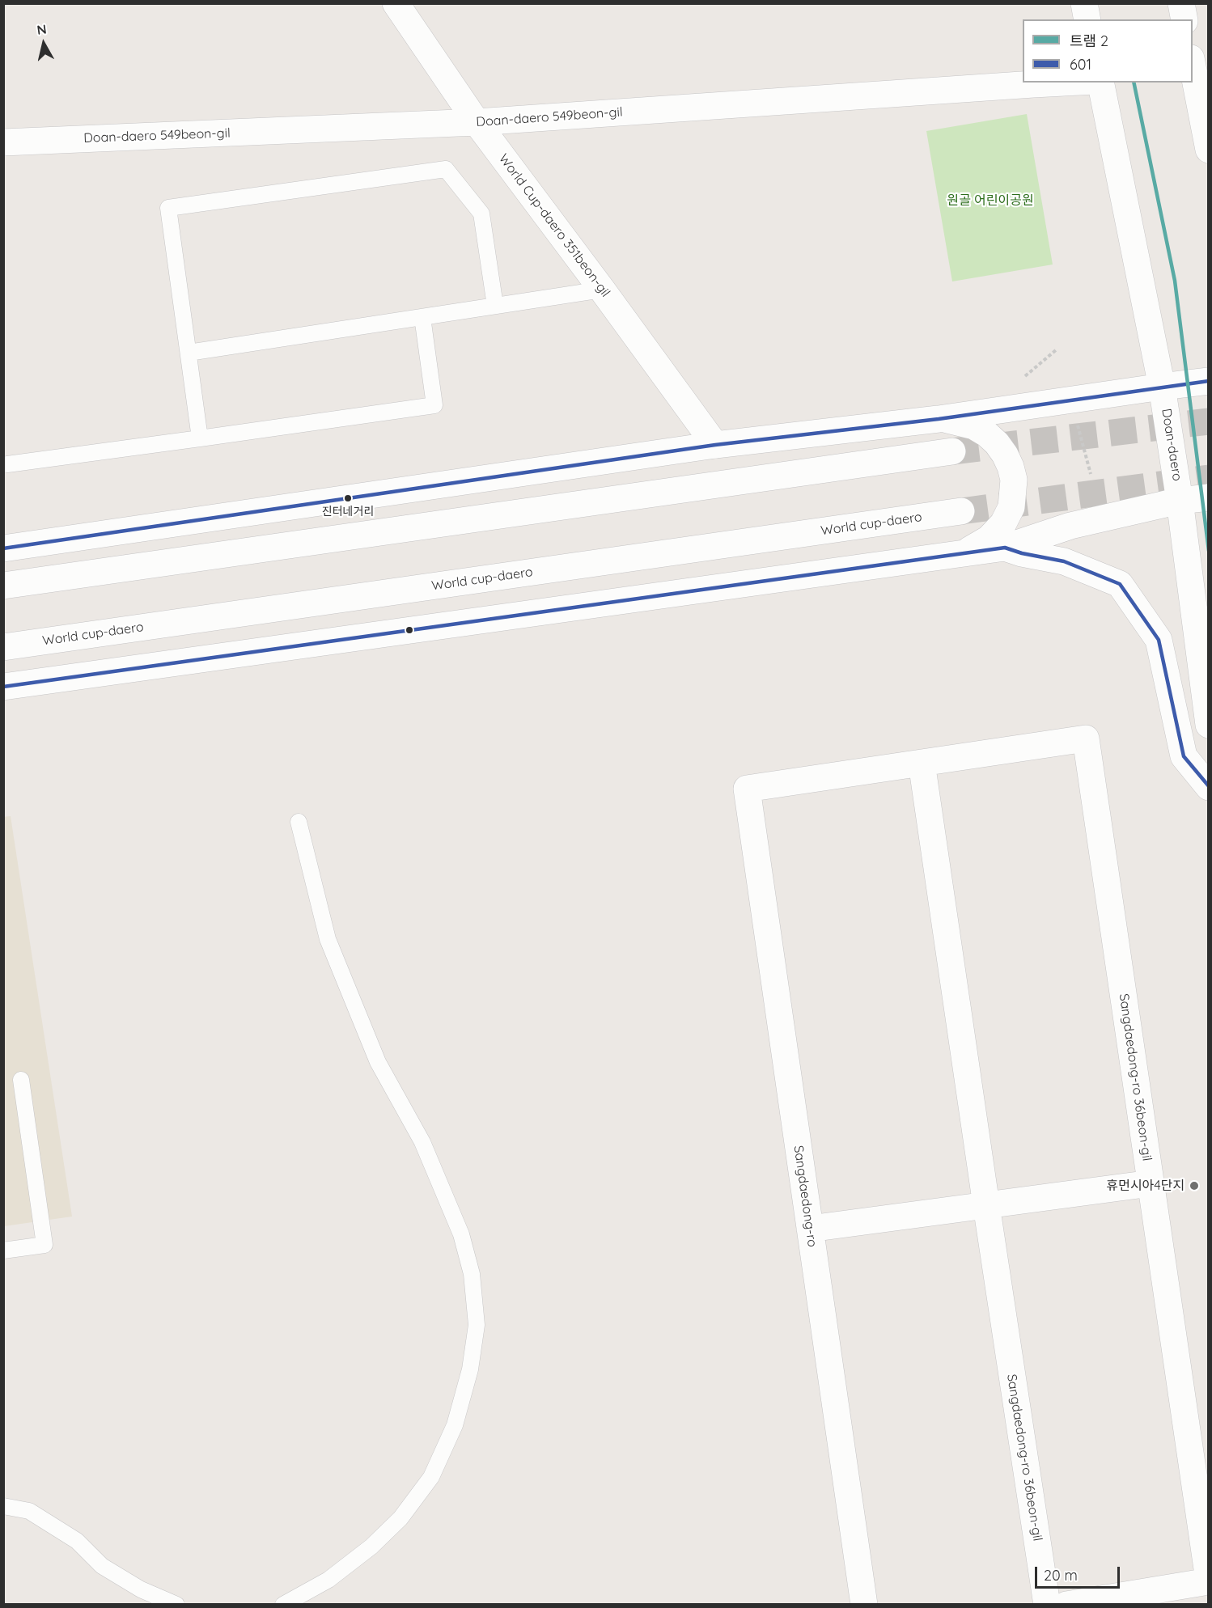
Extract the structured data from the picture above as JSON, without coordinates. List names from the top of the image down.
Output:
{
  "streets": {
    "street": [
      "Doan-daero 549beon-gil",
      "World Cup-daero 351beon-gil",
      "Doan-daero",
      "World cup-daero",
      "Sangdaedong-ro 36beon-gil",
      "Sangdaedong-ro"
    ]
  },
  "crossings": [
    ["Doan-daero 549beon-gil", "World Cup-daero 351beon-gil"],
    ["Sangdaedong-ro 36beon-gil", "Sangdaedong-ro"]
  ],
  "parks": ["원골 어린이공원"],
  "places": ["진터네거리", "휴먼시아4단지"],
  "lines": ["tram line 2", "transit line 601"],
  "legend": ["트램 2", "601"],
  "scale_bar": "20 m",
  "north": "top"
}
